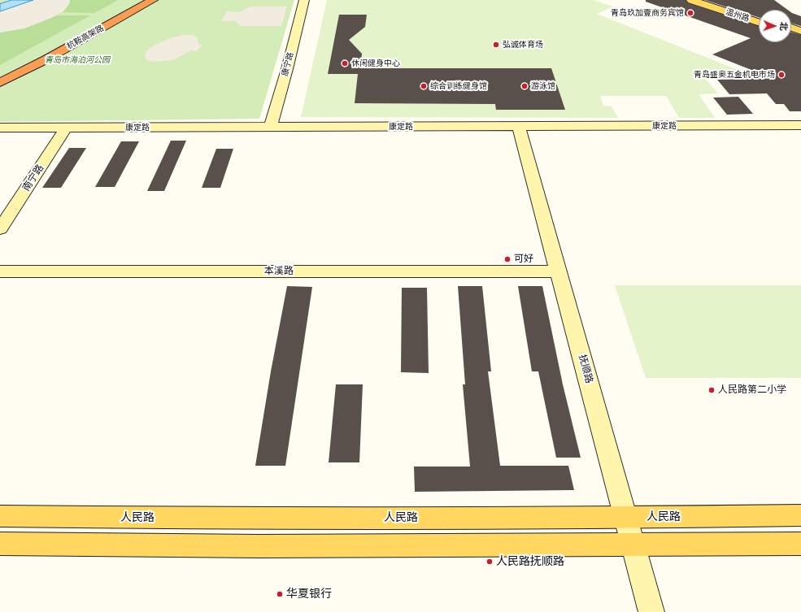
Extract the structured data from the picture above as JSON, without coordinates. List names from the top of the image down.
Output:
{
  "streets": {
    "highway": ["杭鞍高架路"],
    "main road": ["温州路", "人民路"],
    "street": [
      "康宁路",
      "康定路",
      "南宁路",
      "本溪路",
      "抚顺路"
    ]
  },
  "crossings": [
    ["康宁路", "康定路"],
    ["康定路", "南宁路"],
    ["康定路", "抚顺路"],
    ["本溪路", "抚顺路"],
    ["抚顺路", "人民路"]
  ],
  "parks": ["青岛市海泊河公园"],
  "places": [
    "青岛玖加壹商务宾馆",
    "弘诚体育场",
    "休闲健身中心",
    "青岛盛奥五金机电市场",
    "综合训练健身馆",
    "游泳馆",
    "可好",
    "人民路第二小学",
    "人民路抚顺路",
    "华夏银行"
  ],
  "north": "right"
}
